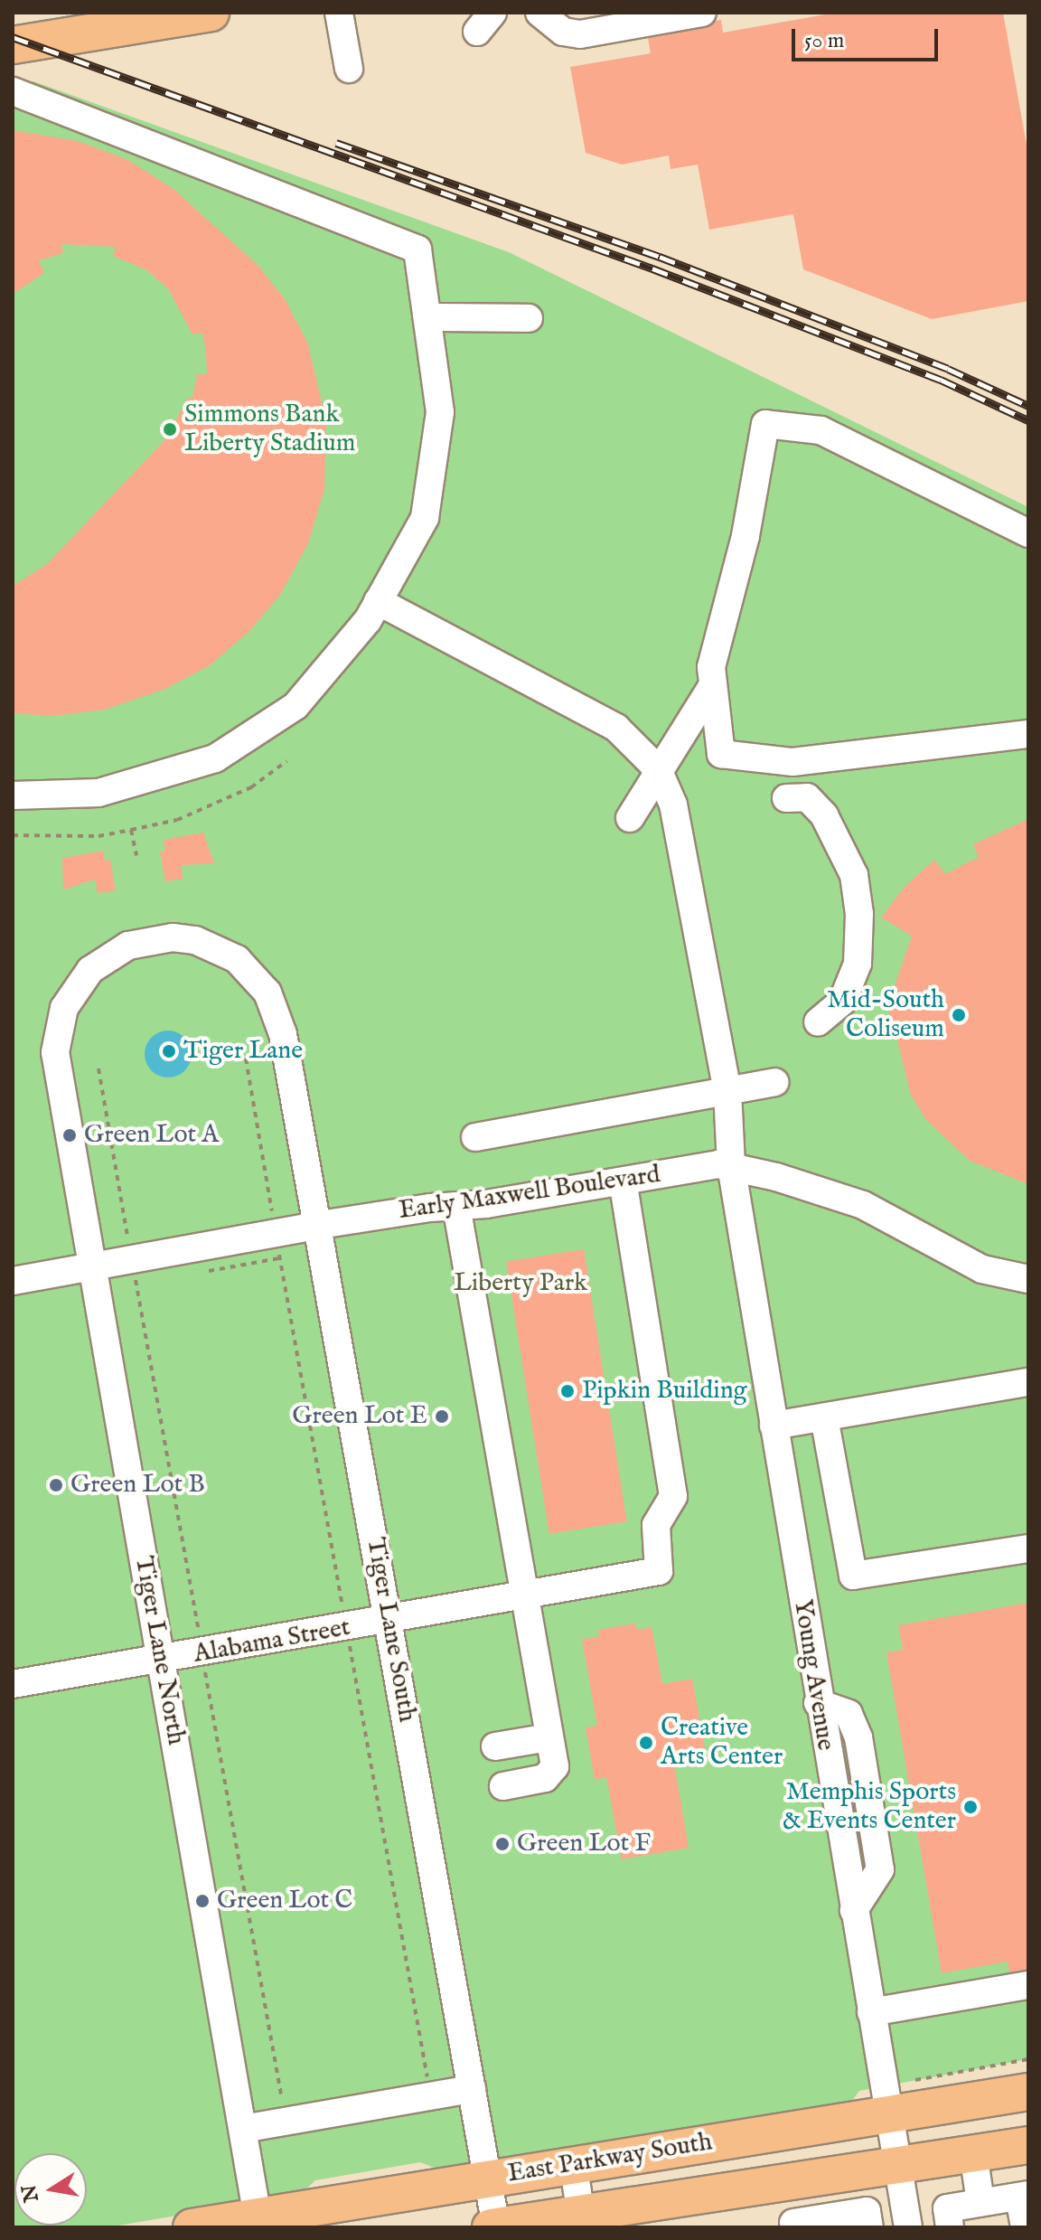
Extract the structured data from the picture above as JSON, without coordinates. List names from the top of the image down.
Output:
{
  "streets": {
    "main road": ["East Parkway South"],
    "street": [
      "Early Maxwell Boulevard",
      "Tiger Lane South",
      "Alabama Street",
      "Tiger Lane North",
      "Young Avenue"
    ]
  },
  "crossings": [
    ["Early Maxwell Boulevard", "Tiger Lane South"],
    ["Early Maxwell Boulevard", "Alabama Street"],
    ["Early Maxwell Boulevard", "Tiger Lane North"],
    ["Early Maxwell Boulevard", "Young Avenue"],
    ["Tiger Lane South", "Alabama Street"],
    ["Tiger Lane South", "Tiger Lane North"],
    ["Tiger Lane South", "East Parkway South"],
    ["Alabama Street", "Tiger Lane North"],
    ["Tiger Lane North", "East Parkway South"],
    ["Young Avenue", "East Parkway South"]
  ],
  "parks": ["Liberty Park"],
  "places": [
    "Simmons Bank Liberty Stadium",
    "Mid-South Coliseum",
    "Tiger Lane",
    "Green Lot A",
    "Pipkin Building",
    "Green Lot E",
    "Green Lot B",
    "Creative Arts Center",
    "Memphis Sports & Events Center",
    "Green Lot F",
    "Green Lot C"
  ],
  "scale_bar": "50 m",
  "north": "left"
}
